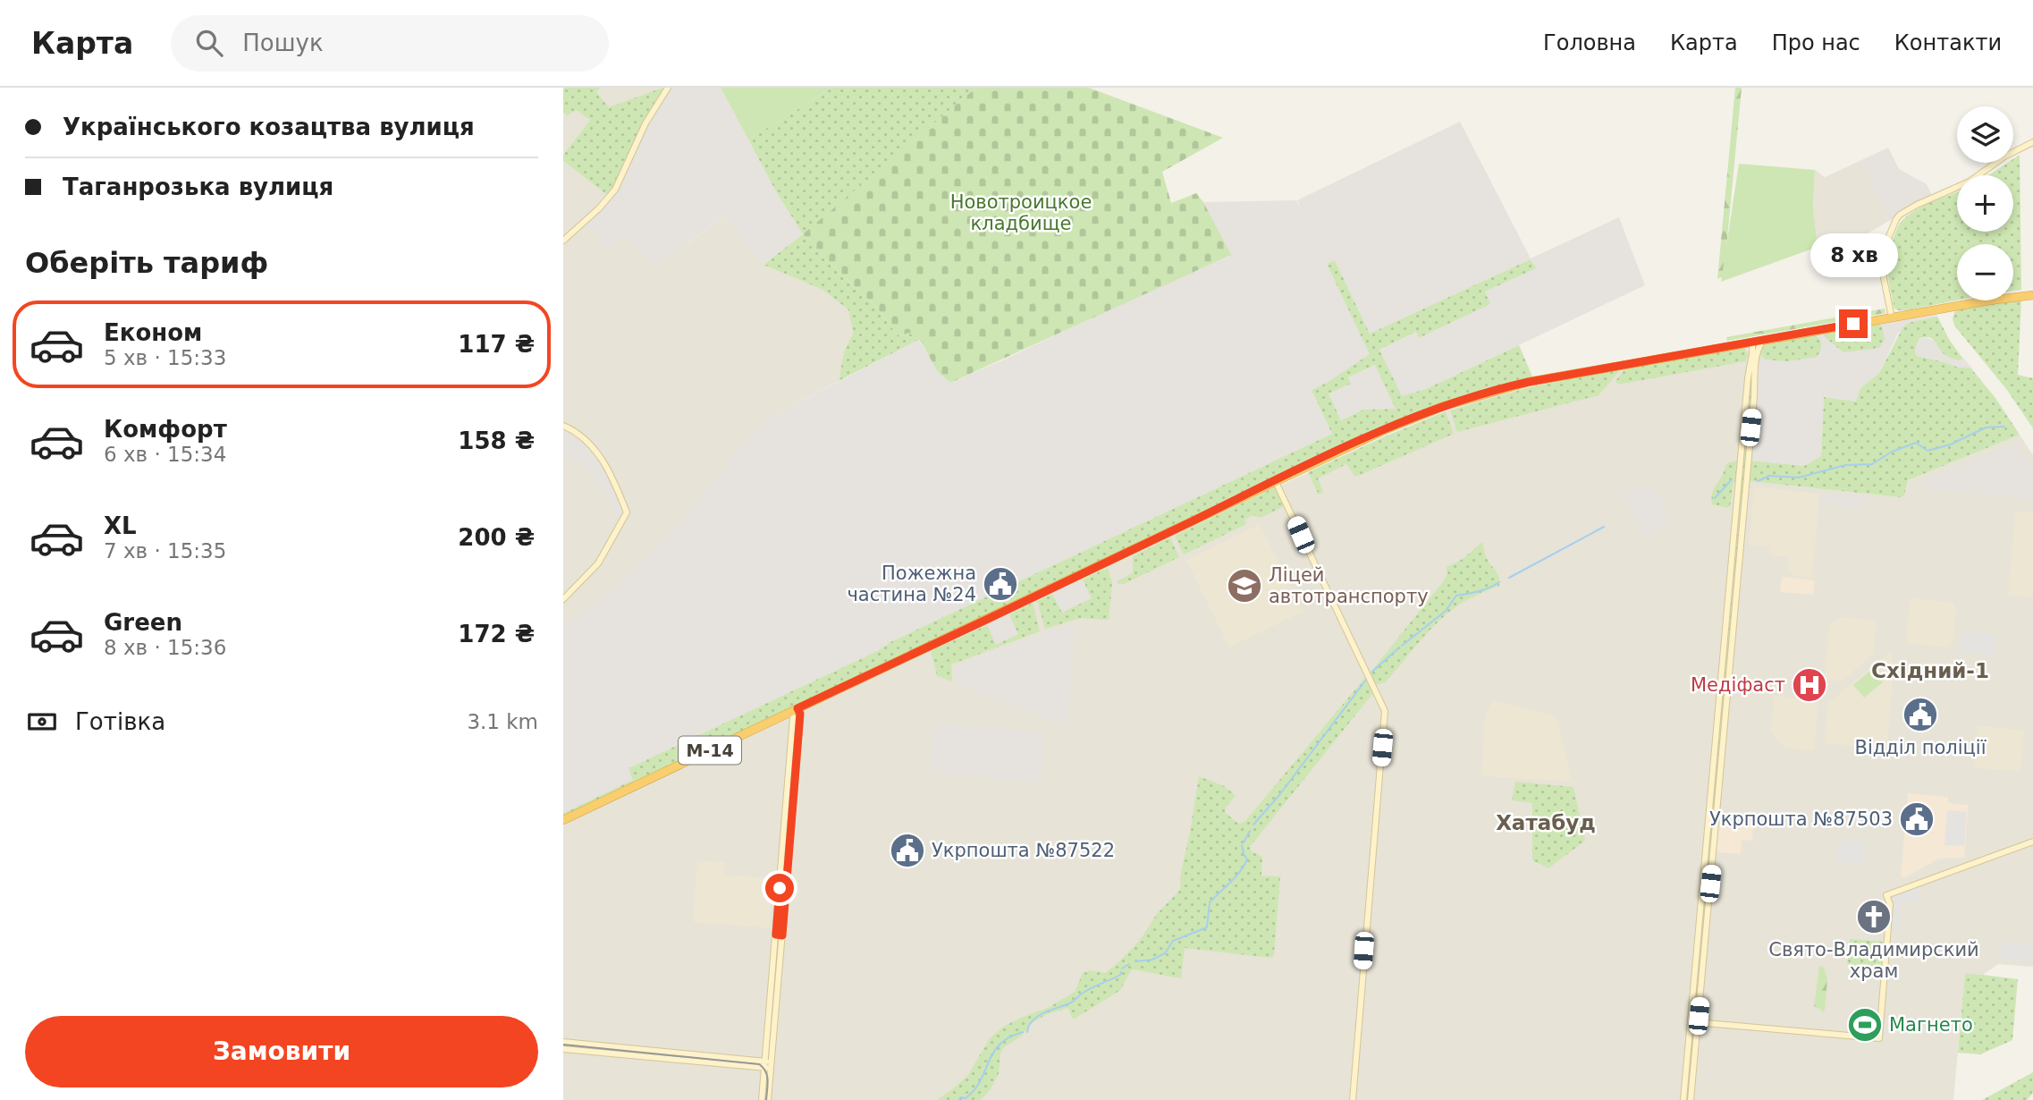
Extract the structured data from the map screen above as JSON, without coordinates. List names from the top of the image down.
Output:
{
  "streets": {
    "highway": ["М-14"]
  },
  "districts": ["Східний-1", "Хатабуд"],
  "parks": ["Новотроицкое кладбище"],
  "places": {
    "public building": [
      "Пожежна частина №24",
      "Відділ поліції",
      "Укрпошта №87503",
      "Укрпошта №87522"
    ],
    "school or university": ["Ліцей автотранспорту"],
    "hospital": ["Медіфаст"],
    "church": ["Свято-Владимирский храм"],
    "sports": ["Магнето"]
  },
  "page": {
    "header": "Карта",
    "search": "Пошук",
    "nav": [
      "Головна",
      "Карта",
      "Про нас",
      "Контакти"
    ],
    "banner": ["Українського козацтва вулиця", "Таганрозька вулиця"],
    "map_buttons": ["+", "−"],
    "heading": "Оберіть тариф",
    "bubble": "8 хв",
    "list": [
      {
        "name": "Економ",
        "note": "5 хв · 15:33",
        "value": "117 ₴"
      },
      {
        "name": "Комфорт",
        "note": "6 хв · 15:34",
        "value": "158 ₴"
      },
      {
        "name": "XL",
        "note": "7 хв · 15:35",
        "value": "200 ₴"
      },
      {
        "name": "Green",
        "note": "8 хв · 15:36",
        "value": "172 ₴"
      }
    ],
    "pay": ["Готівка", "3.1 km"],
    "buttons": "Замовити"
  }
}
